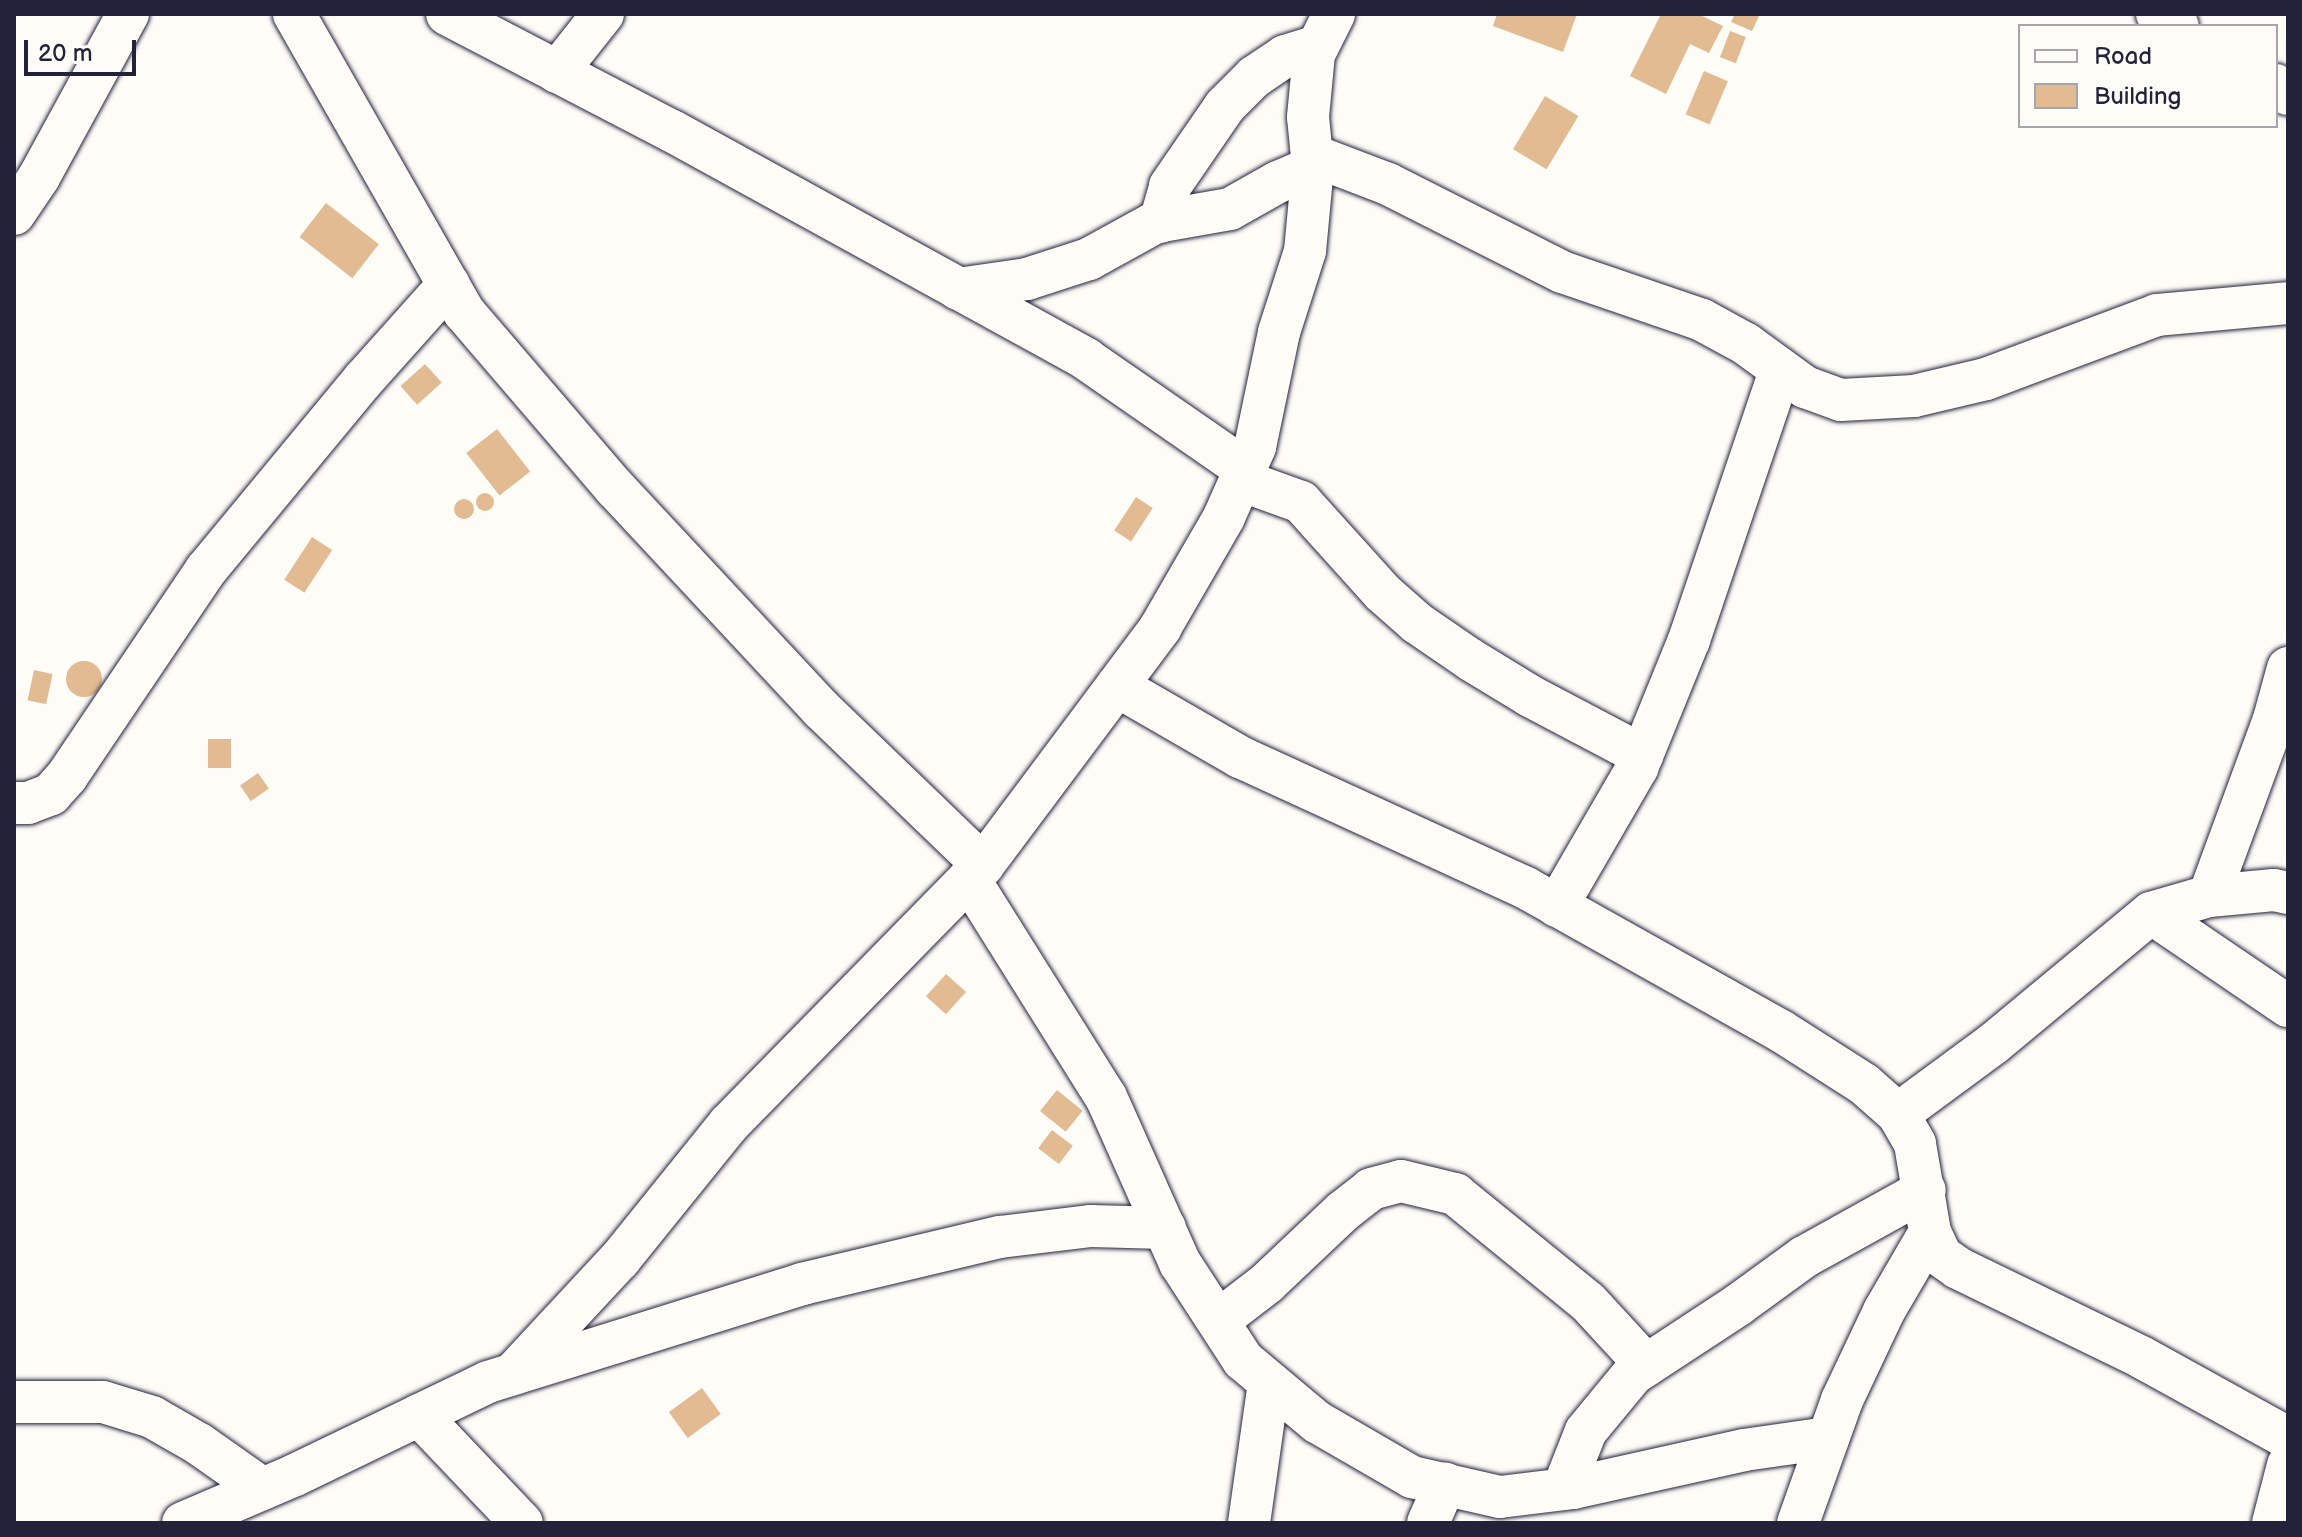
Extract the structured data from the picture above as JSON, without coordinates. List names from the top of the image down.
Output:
{
  "legend": ["Road", "Building"],
  "scale_bar": "20 m"
}
